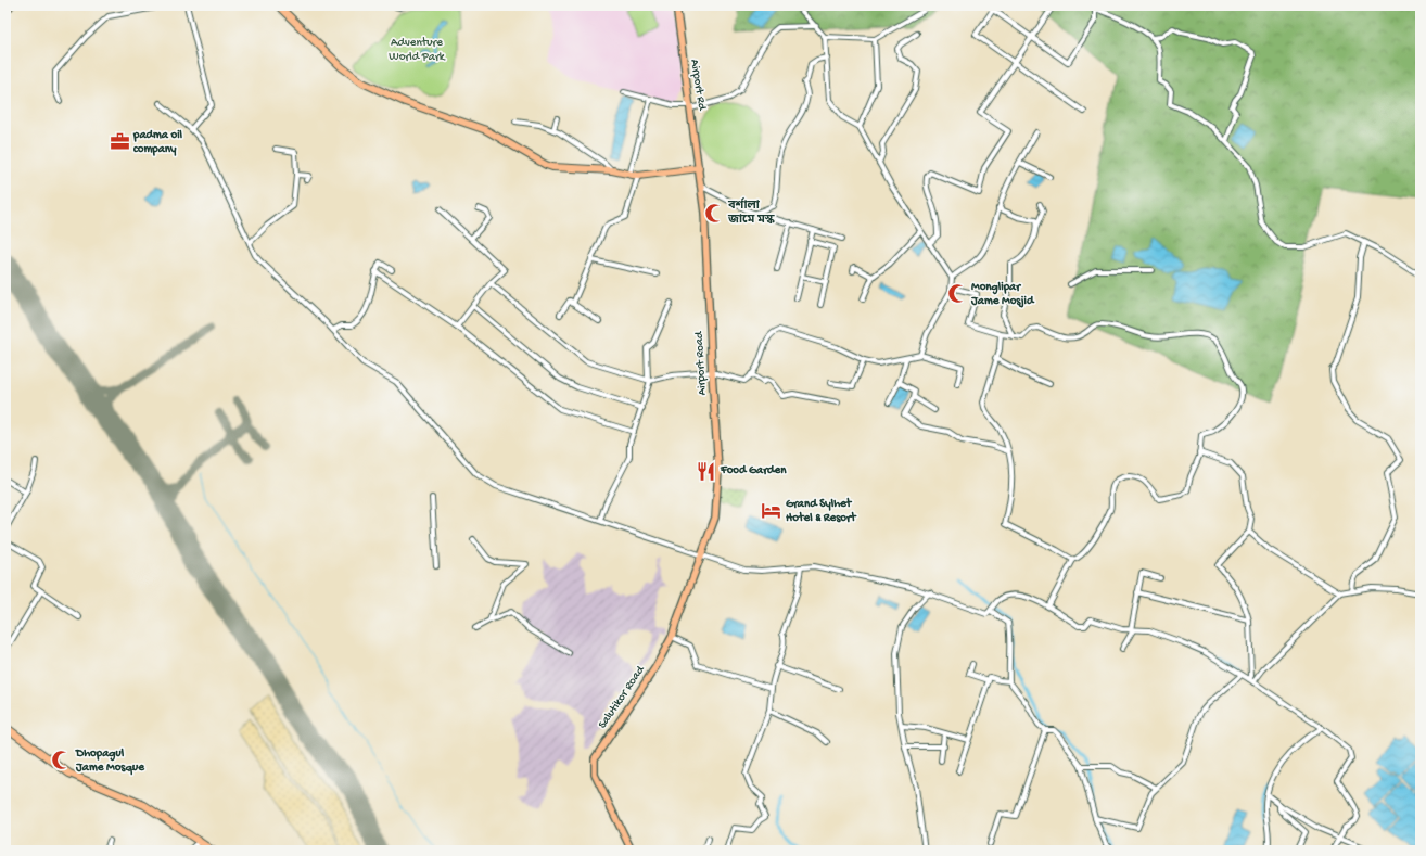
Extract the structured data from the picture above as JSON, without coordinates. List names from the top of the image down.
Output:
{
  "streets": {
    "main road": ["Airport Rd", "Airport Road", "Salutikor Road"]
  },
  "crossings": [
    ["Airport Rd", "Airport Road"],
    ["Airport Road", "Salutikor Road"]
  ],
  "parks": ["Adventure World Park"],
  "places": {
    "office": ["padma oil company"],
    "mosque": ["বর্শালা জামে মস্ক", "Monglipar Jame Mosjid", "Dhopagul Jame Mosque"],
    "restaurant": ["Food Garden"],
    "hotel": ["Grand Sylhet Hotel & Resort"]
  }
}
